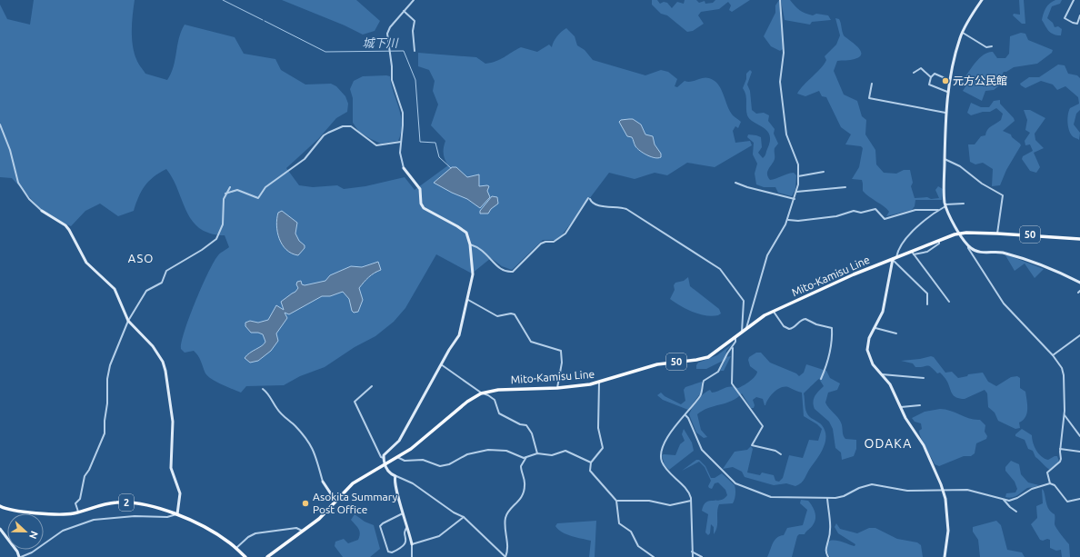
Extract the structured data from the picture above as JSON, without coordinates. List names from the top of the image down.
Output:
{
  "streets": {
    "main road": ["50", "Mito-Kamisu Line", "2"]
  },
  "districts": ["ASO", "ODAKA"],
  "water": ["城下川"],
  "places": ["元方公民館", "Asokita Summary Post Office"],
  "north": "right"
}
